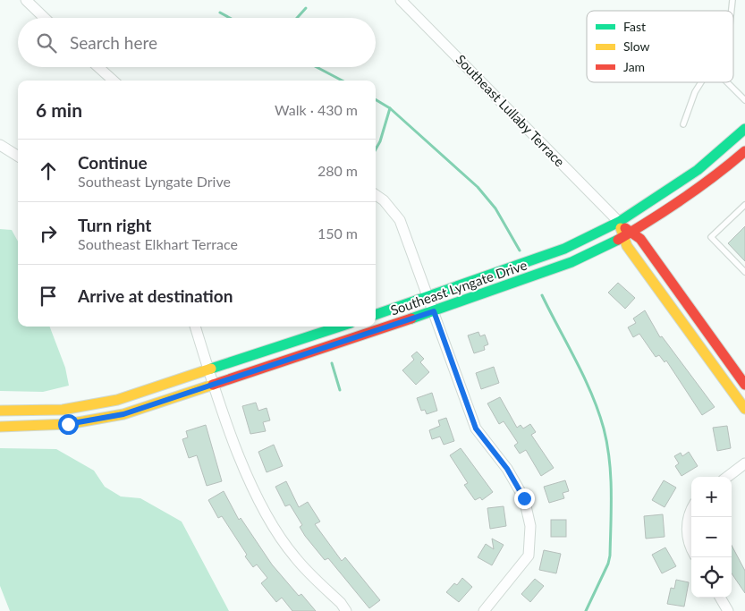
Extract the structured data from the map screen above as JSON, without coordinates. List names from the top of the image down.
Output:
{
  "streets": {
    "street": ["Southeast Lullaby Terrace", "Southeast Lyngate Drive"]
  },
  "crossings": [
    ["Southeast Lullaby Terrace", "Southeast Lyngate Drive"]
  ],
  "legend": ["Fast", "Slow", "Jam"],
  "page": {
    "search": "Search here",
    "heading": ["6 min", "Walk · 430 m"],
    "list": [
      ["Continue", "Southeast Lyngate Drive", "280 m"],
      ["Turn right", "Southeast Elkhart Terrace", "150 m"],
      "Arrive at destination"
    ],
    "map_buttons": ["+", "−"]
  }
}
